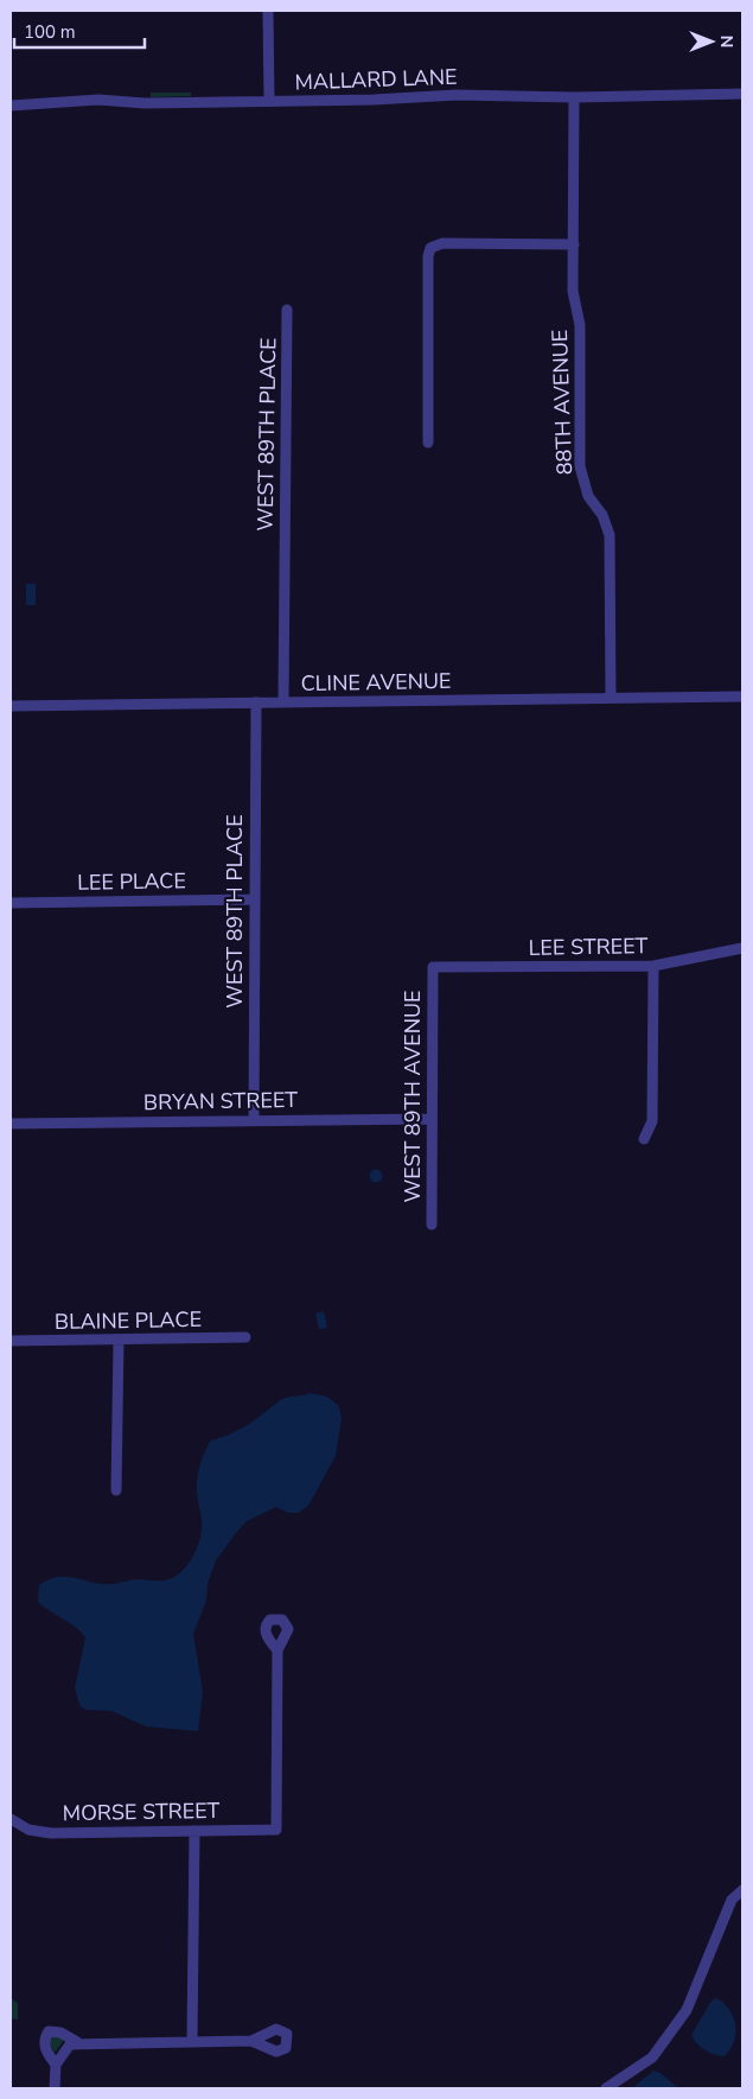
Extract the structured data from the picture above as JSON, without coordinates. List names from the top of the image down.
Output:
{
  "streets": {
    "street": [
      "MALLARD LANE",
      "88TH AVENUE",
      "WEST 89TH PLACE",
      "CLINE AVENUE",
      "LEE PLACE",
      "LEE STREET",
      "WEST 89TH AVENUE",
      "BRYAN STREET",
      "BLAINE PLACE",
      "MORSE STREET"
    ]
  },
  "crossings": [
    ["MALLARD LANE", "88TH AVENUE"],
    ["88TH AVENUE", "CLINE AVENUE"],
    ["WEST 89TH PLACE", "CLINE AVENUE"],
    ["WEST 89TH PLACE", "LEE PLACE"],
    ["WEST 89TH PLACE", "BRYAN STREET"],
    ["LEE STREET", "WEST 89TH AVENUE"],
    ["WEST 89TH AVENUE", "BRYAN STREET"]
  ],
  "scale_bar": "100 m",
  "north": "right"
}
